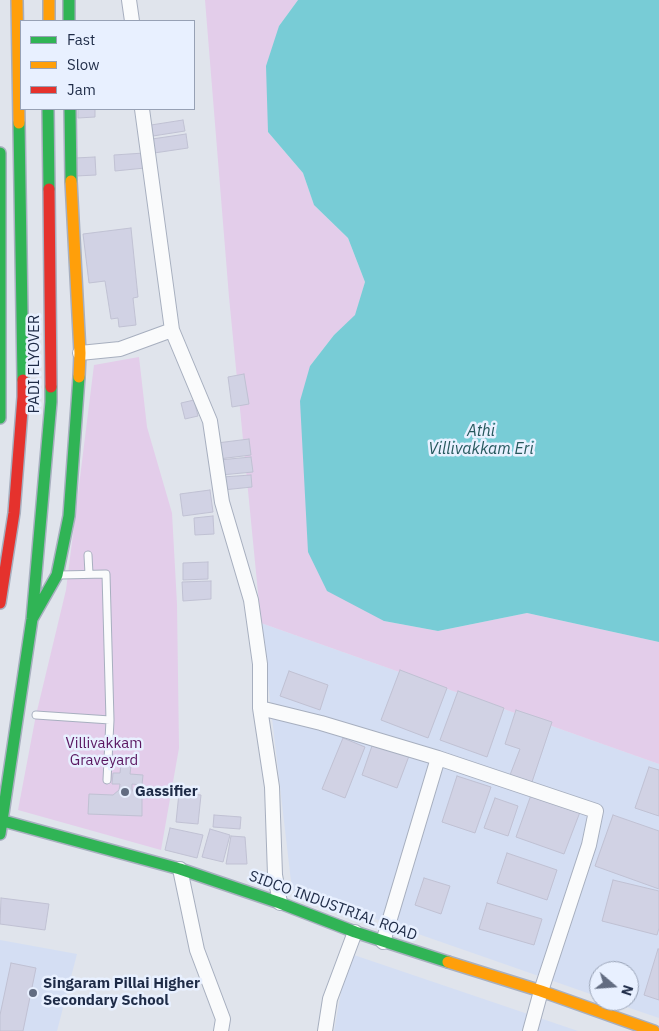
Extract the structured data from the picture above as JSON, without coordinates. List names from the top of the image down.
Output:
{
  "streets": {
    "street": ["PADI FLYOVER", "SIDCO INDUSTRIAL ROAD"]
  },
  "crossings": [
    ["PADI FLYOVER", "SIDCO INDUSTRIAL ROAD"]
  ],
  "water": ["Athi Villivakkam Eri"],
  "parks": ["Villivakkam Graveyard"],
  "places": ["Gassifier", "Singaram Pillai Higher Secondary School"],
  "legend": ["Fast", "Slow", "Jam"],
  "north": "right"
}
